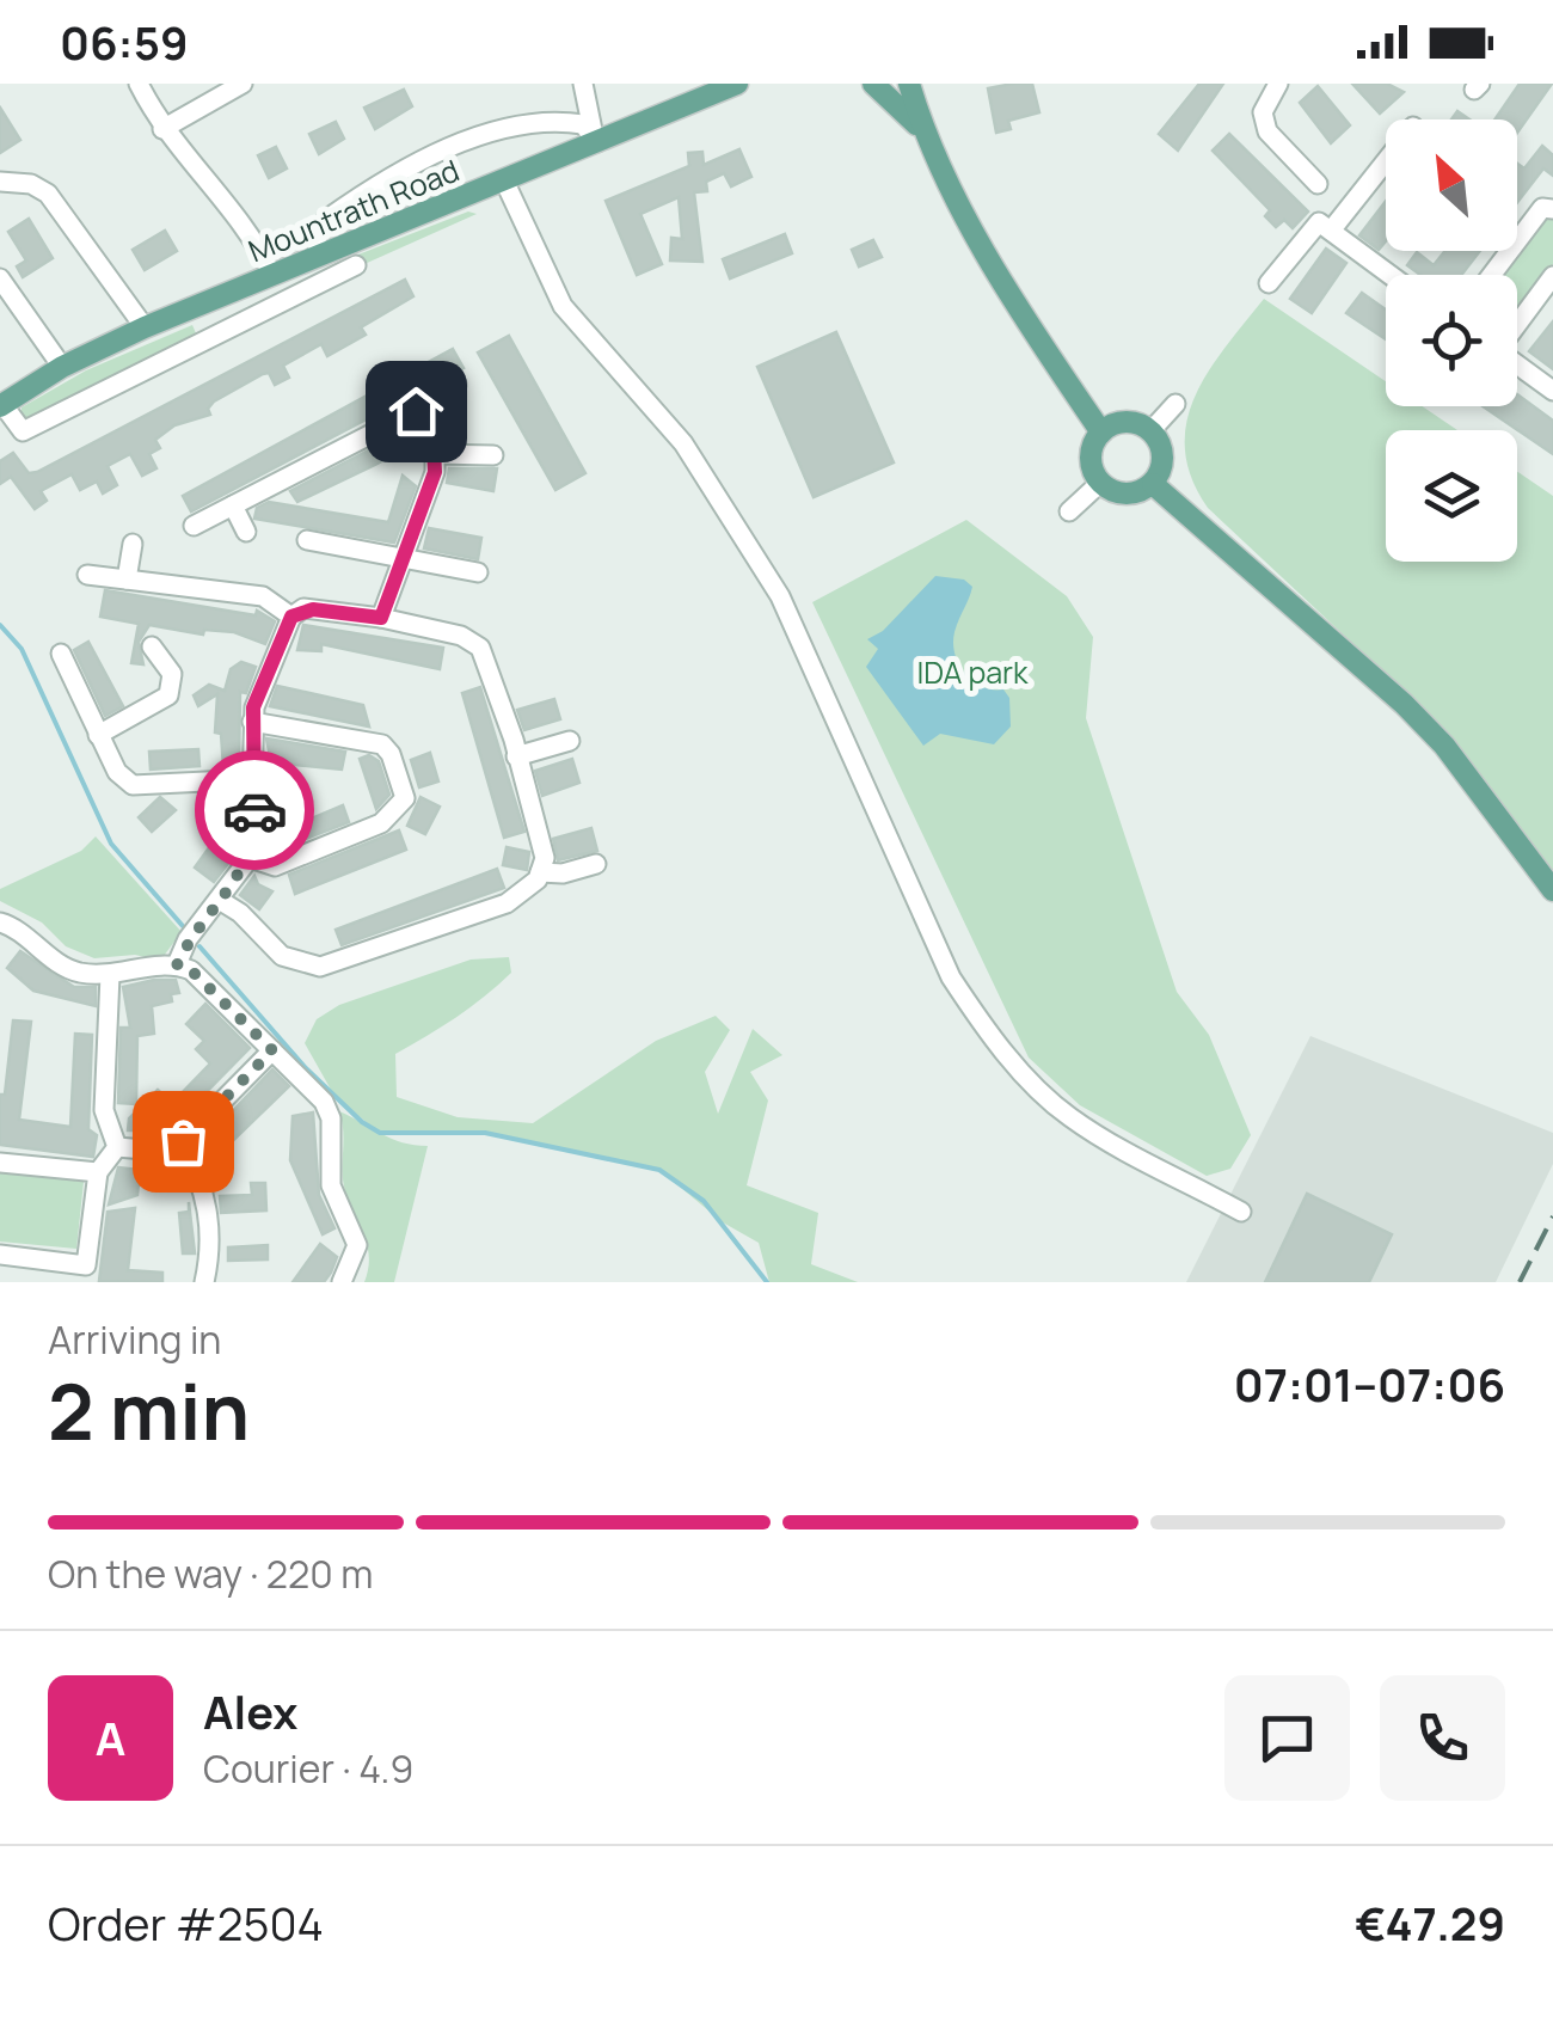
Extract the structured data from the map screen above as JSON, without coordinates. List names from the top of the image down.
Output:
{
  "streets": {
    "main road": ["Mountrath Road"]
  },
  "parks": ["IDA park"],
  "north": "top left",
  "page": {
    "status": "06:59",
    "heading": ["2 min", "Arriving in", "07:01–07:06"],
    "panel": [
      "Alex",
      "Courier · 4.9",
      "Order #2504",
      "€47.29"
    ],
    "bar": "On the way · 220 m",
    "round": "A"
  }
}
